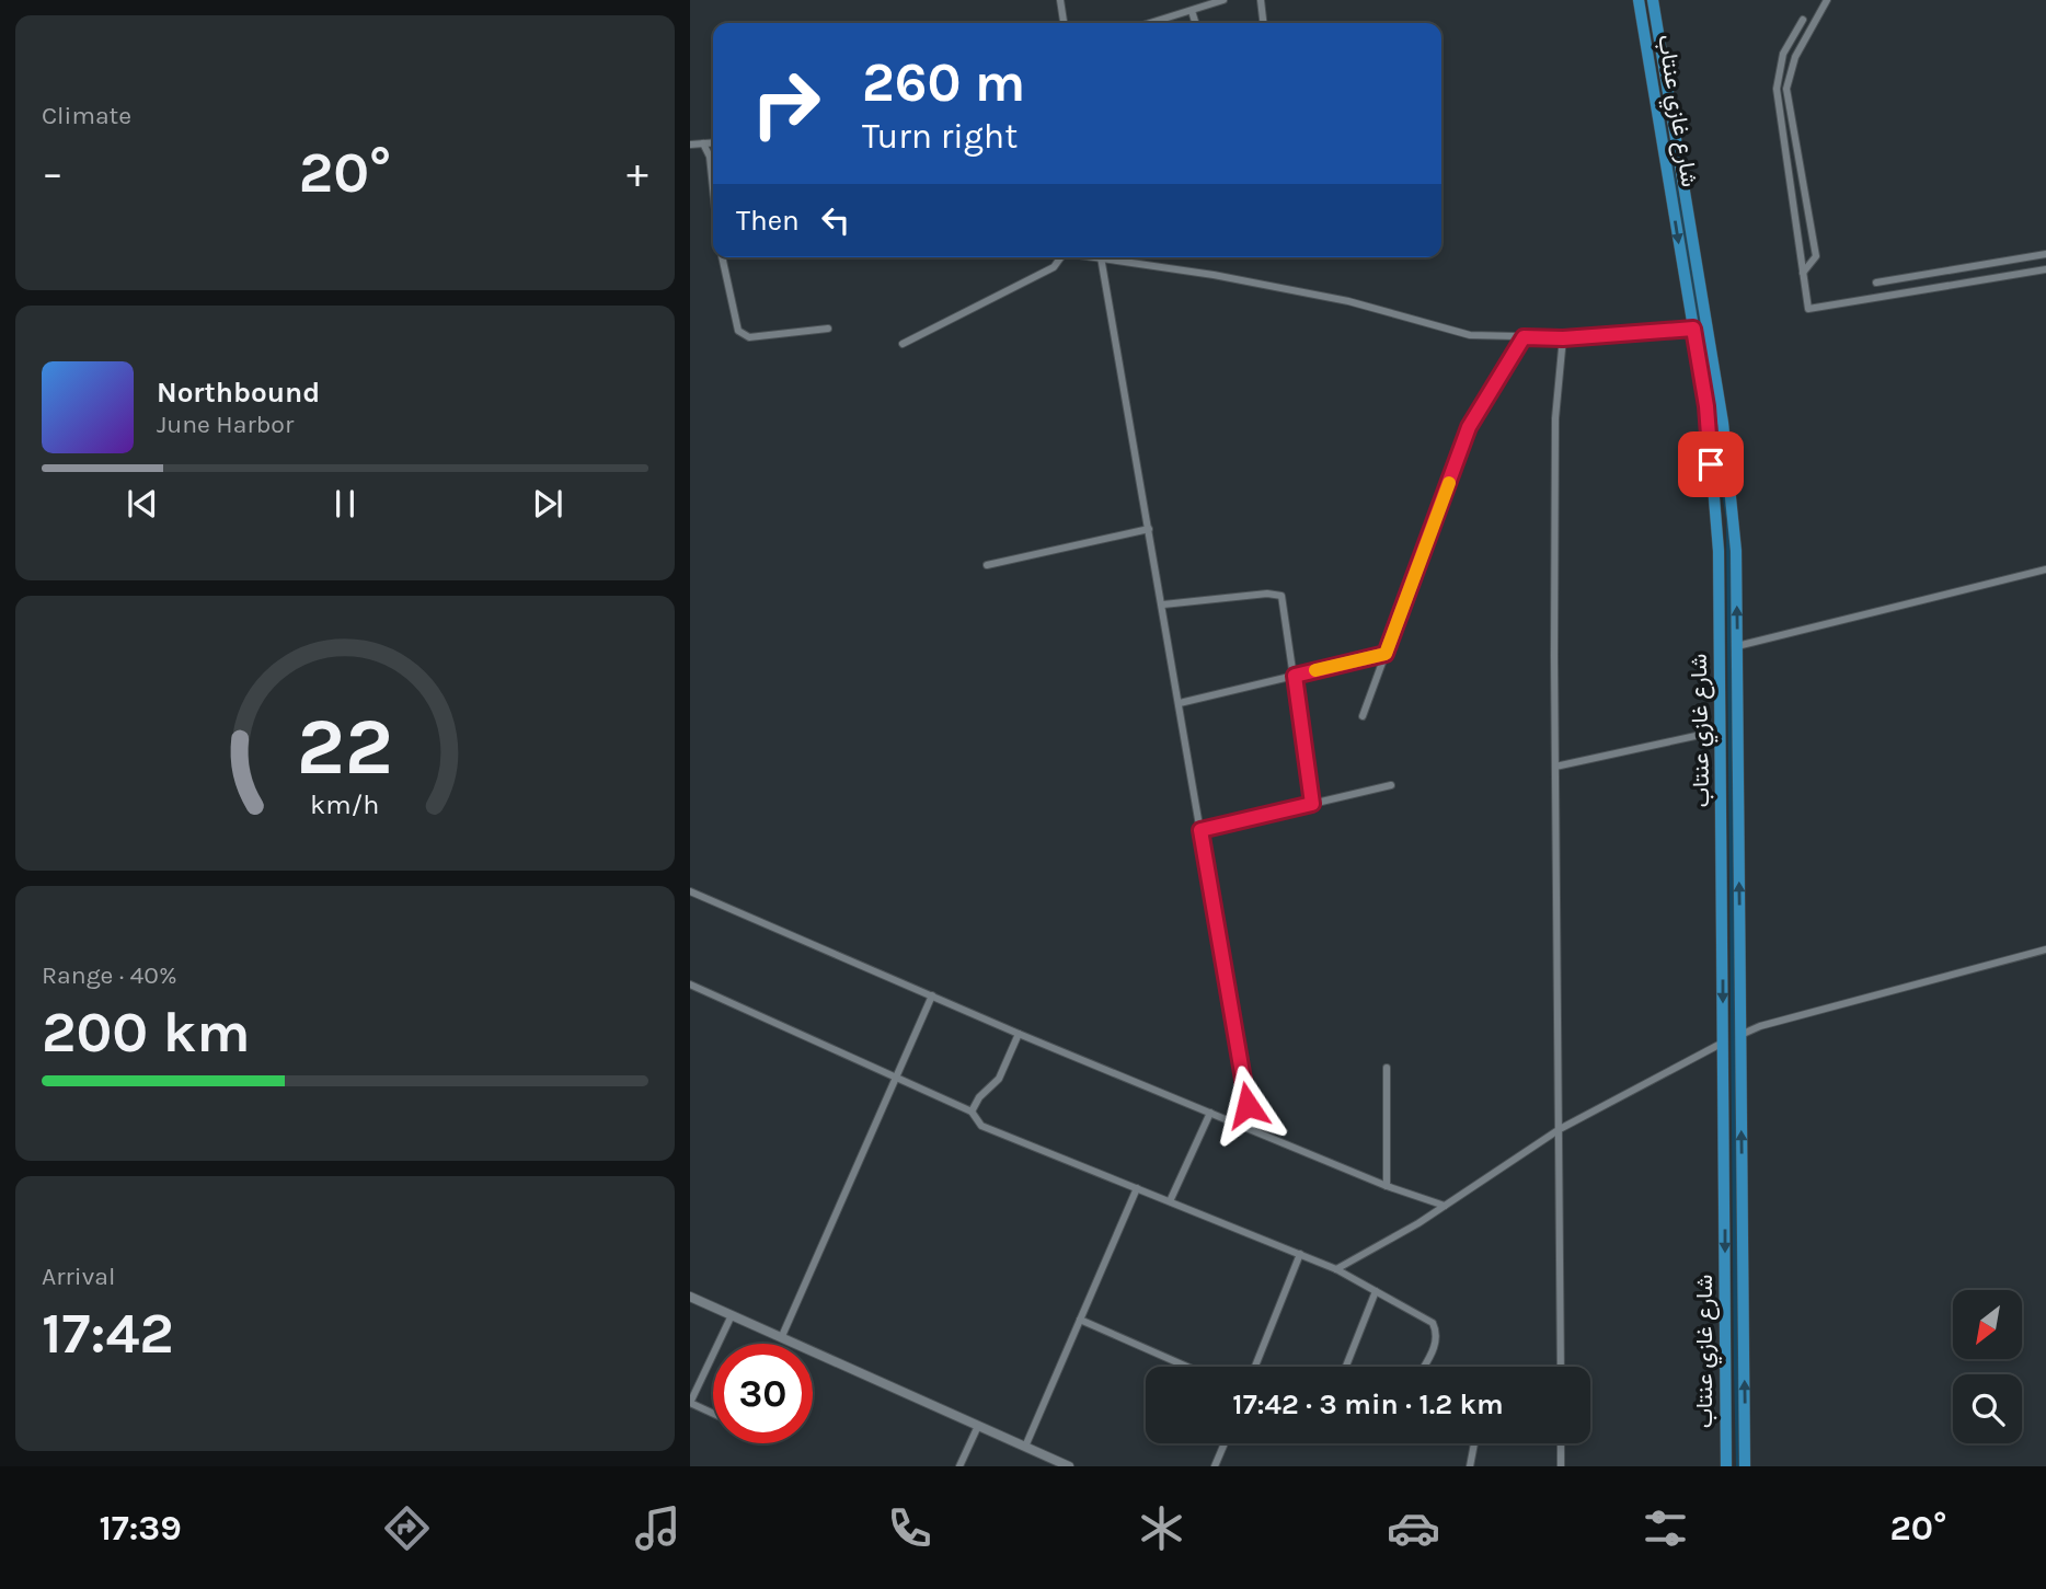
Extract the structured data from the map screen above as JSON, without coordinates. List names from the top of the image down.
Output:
{
  "streets": {
    "highway": ["شارع غازي عنتاب"]
  },
  "north": "bottom left",
  "page": {
    "tile": [
      "Climate",
      ["Range · 40%", "200 km"],
      ["Arrival", "17:42"]
    ],
    "turn": ["260 m", "Turn right"],
    "heat": ["−", "20°", "+"],
    "then": "Then",
    "song": ["Northbound", "June Harbor"],
    "limit": "30",
    "trip": "17:42 · 3 min · 1.2 km",
    "tabs": ["17:39", "20°"],
    "gauge": ["22", "km/h"]
  }
}
